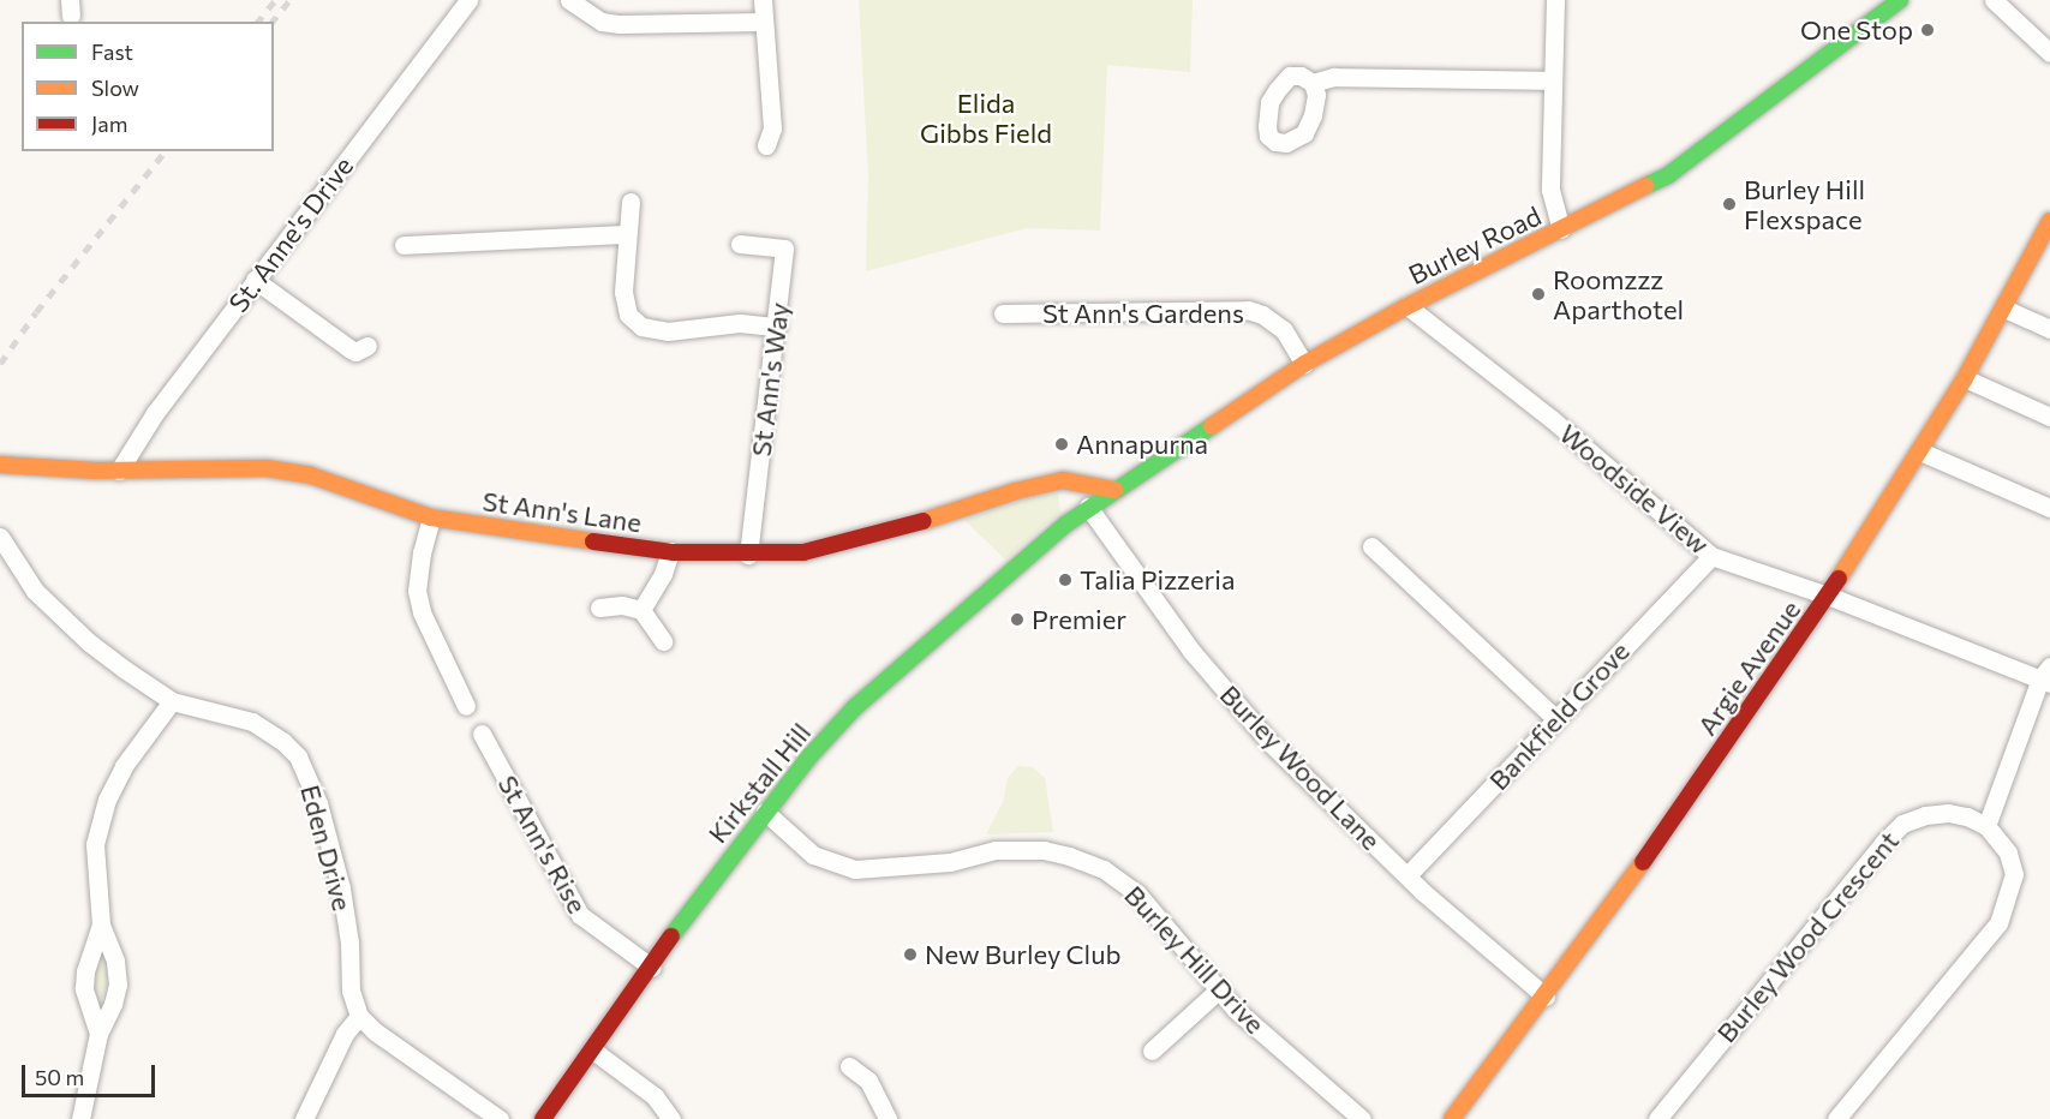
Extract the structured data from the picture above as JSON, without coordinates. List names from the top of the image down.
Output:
{
  "streets": {
    "street": [
      "St. Anne's Drive",
      "Burley Road",
      "St Ann's Gardens",
      "St Ann's Way",
      "Woodside View",
      "St Ann's Lane",
      "Argie Avenue",
      "Bankfield Grove",
      "Burley Wood Lane",
      "Kirkstall Hill",
      "St Ann's Rise",
      "Eden Drive",
      "Burley Wood Crescent",
      "Burley Hill Drive"
    ]
  },
  "crossings": [
    ["St. Anne's Drive", "St Ann's Lane"],
    ["Burley Road", "St Ann's Gardens"],
    ["Burley Road", "Woodside View"],
    ["Burley Road", "St Ann's Lane"],
    ["Burley Road", "Burley Wood Lane"],
    ["Burley Road", "Kirkstall Hill"],
    ["St Ann's Way", "St Ann's Lane"],
    ["Woodside View", "Argie Avenue"],
    ["Woodside View", "Bankfield Grove"],
    ["Argie Avenue", "Burley Wood Lane"],
    ["Bankfield Grove", "Burley Wood Lane"],
    ["Kirkstall Hill", "St Ann's Rise"],
    ["Kirkstall Hill", "Burley Hill Drive"]
  ],
  "parks": ["Elida Gibbs Field"],
  "places": [
    "One Stop",
    "Burley Hill Flexspace",
    "Roomzzz Aparthotel",
    "Annapurna",
    "Talia Pizzeria",
    "Premier",
    "New Burley Club"
  ],
  "legend": ["Fast", "Slow", "Jam"],
  "scale_bar": "50 m"
}
